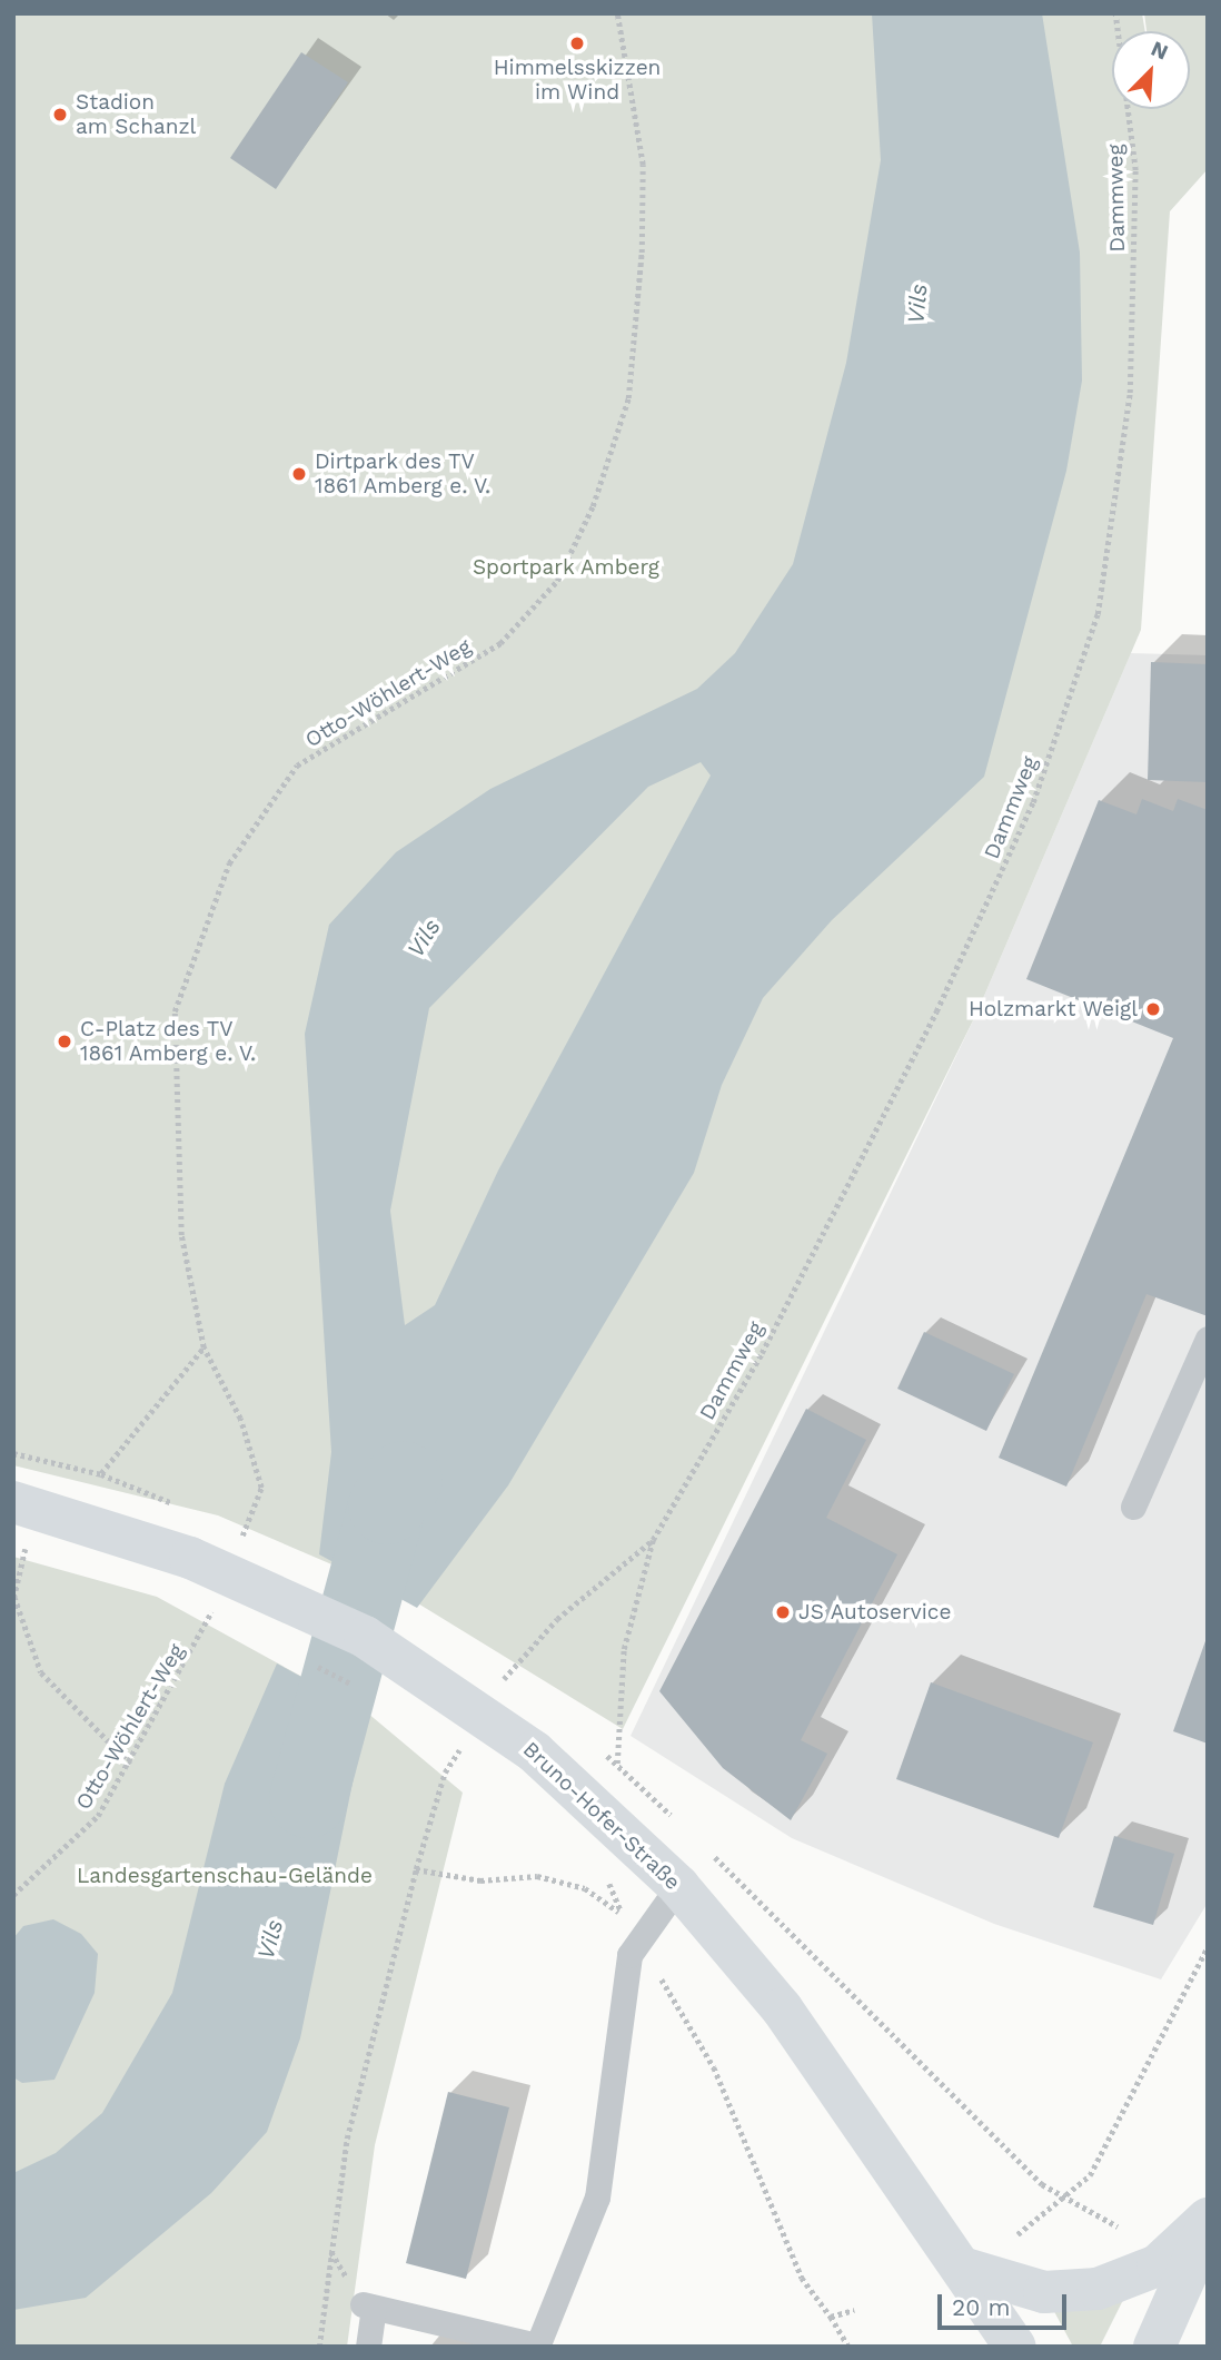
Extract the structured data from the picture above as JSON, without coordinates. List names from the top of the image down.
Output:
{
  "streets": {
    "main road": ["Bruno-Hofer-Straße"],
    "path": ["Dammweg", "Otto-Wöhlert-Weg"]
  },
  "water": ["Vils"],
  "parks": ["Sportpark Amberg", "Landesgartenschau-Gelände"],
  "places": [
    "Himmelsskizzen im Wind",
    "Stadion am Schanzl",
    "Dirtpark des TV 1861 Amberg e. V.",
    "Holzmarkt Weigl",
    "C-Platz des TV 1861 Amberg e. V.",
    "JS Autoservice"
  ],
  "scale_bar": "20 m",
  "north": "top right"
}
